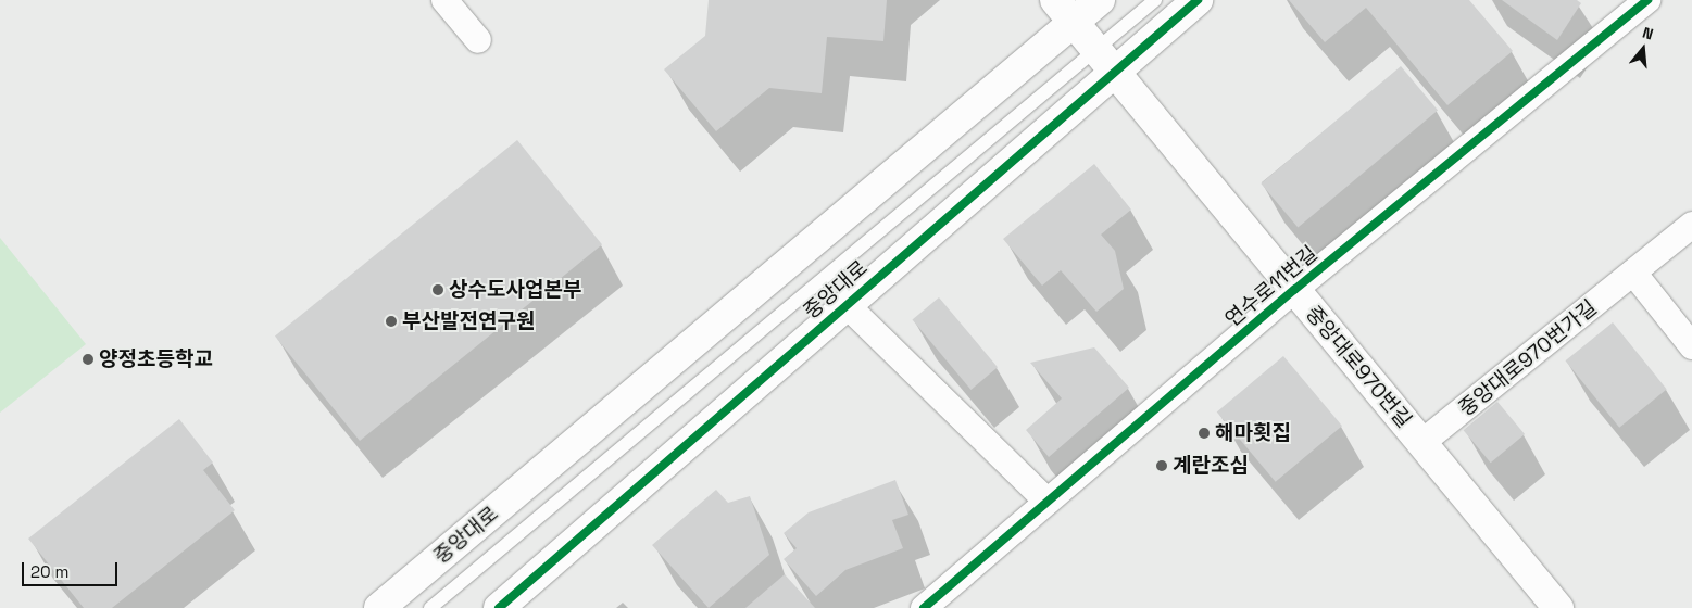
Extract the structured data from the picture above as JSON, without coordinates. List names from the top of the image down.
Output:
{
  "streets": {
    "main road": ["중앙대로", "중앙대로970번길"],
    "street": ["연수로11번길", "중앙대로970번가길"]
  },
  "crossings": [
    ["연수로11번길", "중앙대로"],
    ["연수로11번길", "중앙대로970번길"],
    ["중앙대로", "중앙대로970번길"],
    ["중앙대로970번가길", "중앙대로970번길"]
  ],
  "places": [
    "상수도사업본부",
    "부산발전연구원",
    "양정초등학교",
    "해마횟집",
    "계란조심"
  ],
  "scale_bar": "20 m",
  "north": "top"
}
